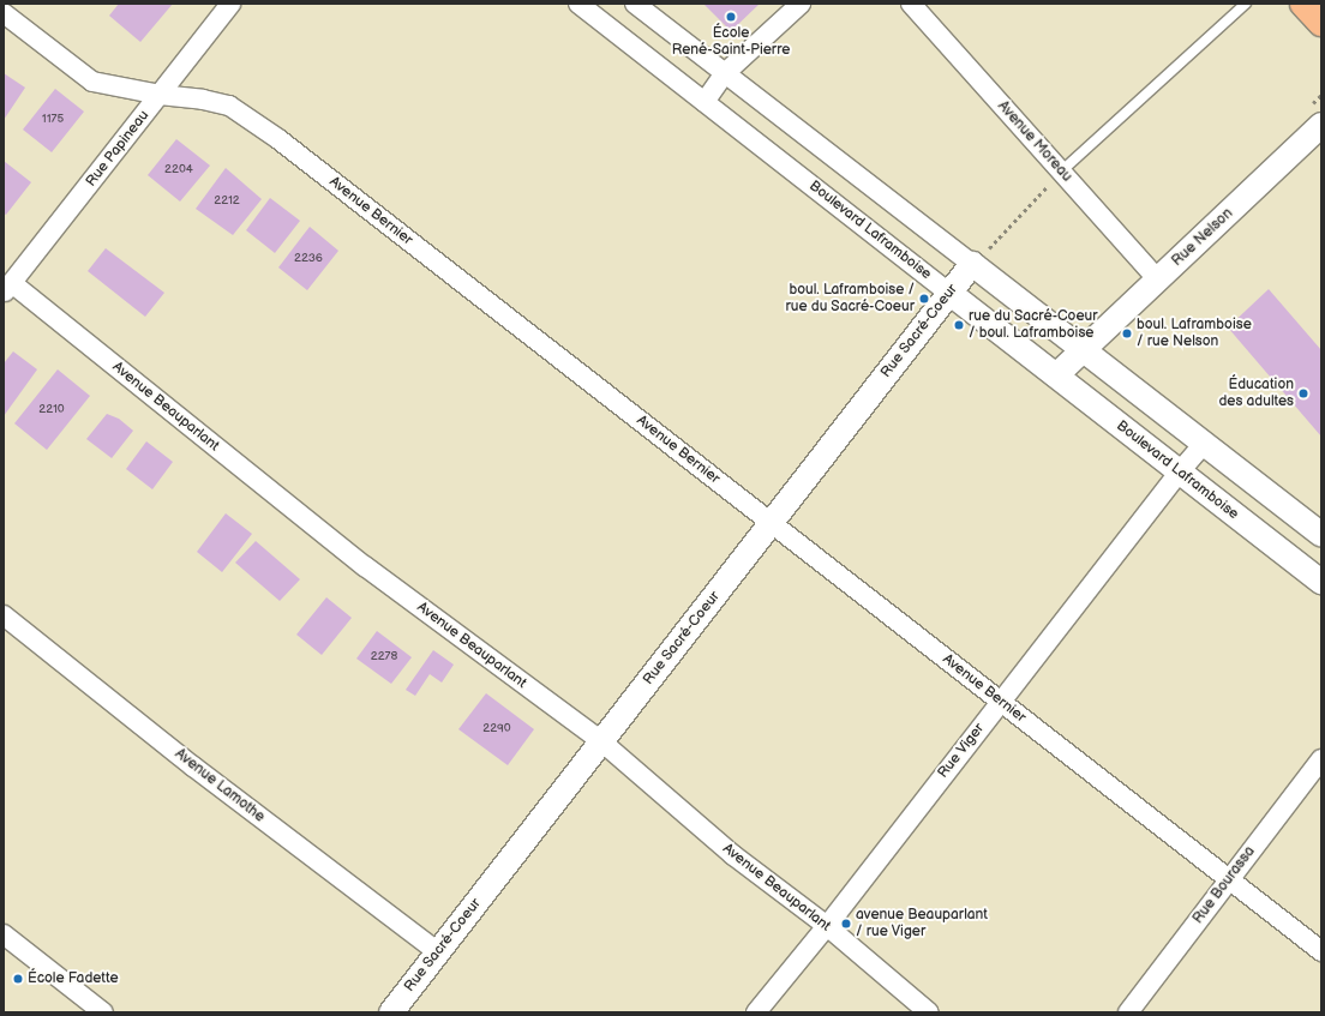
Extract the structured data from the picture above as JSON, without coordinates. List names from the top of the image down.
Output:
{
  "streets": {
    "street": [
      "Avenue Moreau",
      "Rue Papineau",
      "Avenue Bernier",
      "Boulevard Laframboise",
      "Rue Nelson",
      "Rue Sacré-Coeur",
      "Avenue Beauparlant",
      "Rue Viger",
      "Avenue Lamothe",
      "Rue Bourassa"
    ]
  },
  "crossings": [
    ["Avenue Moreau", "Rue Nelson"],
    ["Rue Papineau", "Avenue Bernier"],
    ["Rue Papineau", "Avenue Beauparlant"],
    ["Avenue Bernier", "Rue Sacré-Coeur"],
    ["Avenue Bernier", "Rue Viger"],
    ["Avenue Bernier", "Rue Bourassa"],
    ["Boulevard Laframboise", "Rue Nelson"],
    ["Boulevard Laframboise", "Rue Sacré-Coeur"],
    ["Boulevard Laframboise", "Rue Viger"],
    ["Rue Sacré-Coeur", "Avenue Beauparlant"],
    ["Rue Sacré-Coeur", "Avenue Lamothe"],
    ["Avenue Beauparlant", "Rue Viger"]
  ],
  "places": [
    "École René-Saint-Pierre",
    "boul. Laframboise / rue du Sacré-Coeur",
    "rue du Sacré-Coeur / boul. Laframboise",
    "boul. Laframboise / rue Nelson",
    "Éducation des adultes",
    "avenue Beauparlant / rue Viger",
    "École Fadette"
  ],
  "house_numbers": [
    "1175",
    "2204",
    "2212",
    "2236",
    "2210",
    "2278",
    "2290"
  ]
}
